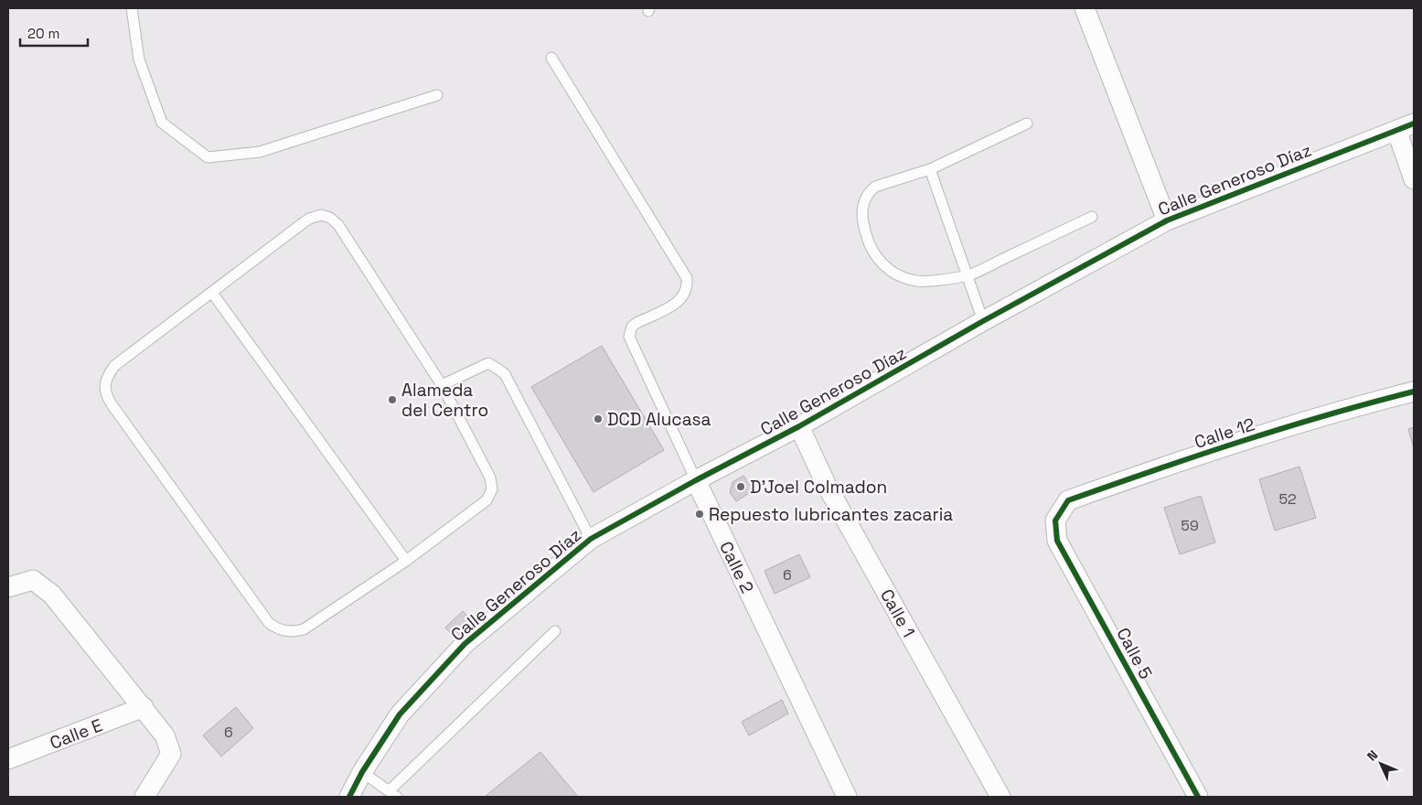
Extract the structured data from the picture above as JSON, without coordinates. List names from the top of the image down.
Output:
{
  "streets": {
    "street": [
      "Calle Generoso Díaz",
      "Calle 12",
      "Calle 2",
      "Calle 1",
      "Calle 5",
      "Calle E"
    ]
  },
  "crossings": [
    ["Calle Generoso Díaz", "Calle 2"],
    ["Calle Generoso Díaz", "Calle 1"],
    ["Calle 12", "Calle 5"]
  ],
  "places": [
    "Alameda del Centro",
    "DCD Alucasa",
    "D'Joel Colmadon",
    "Repuesto lubricantes zacaria"
  ],
  "house_numbers": [
    "52",
    "59",
    "6",
    "6"
  ],
  "scale_bar": "20 m",
  "north": "top left"
}
